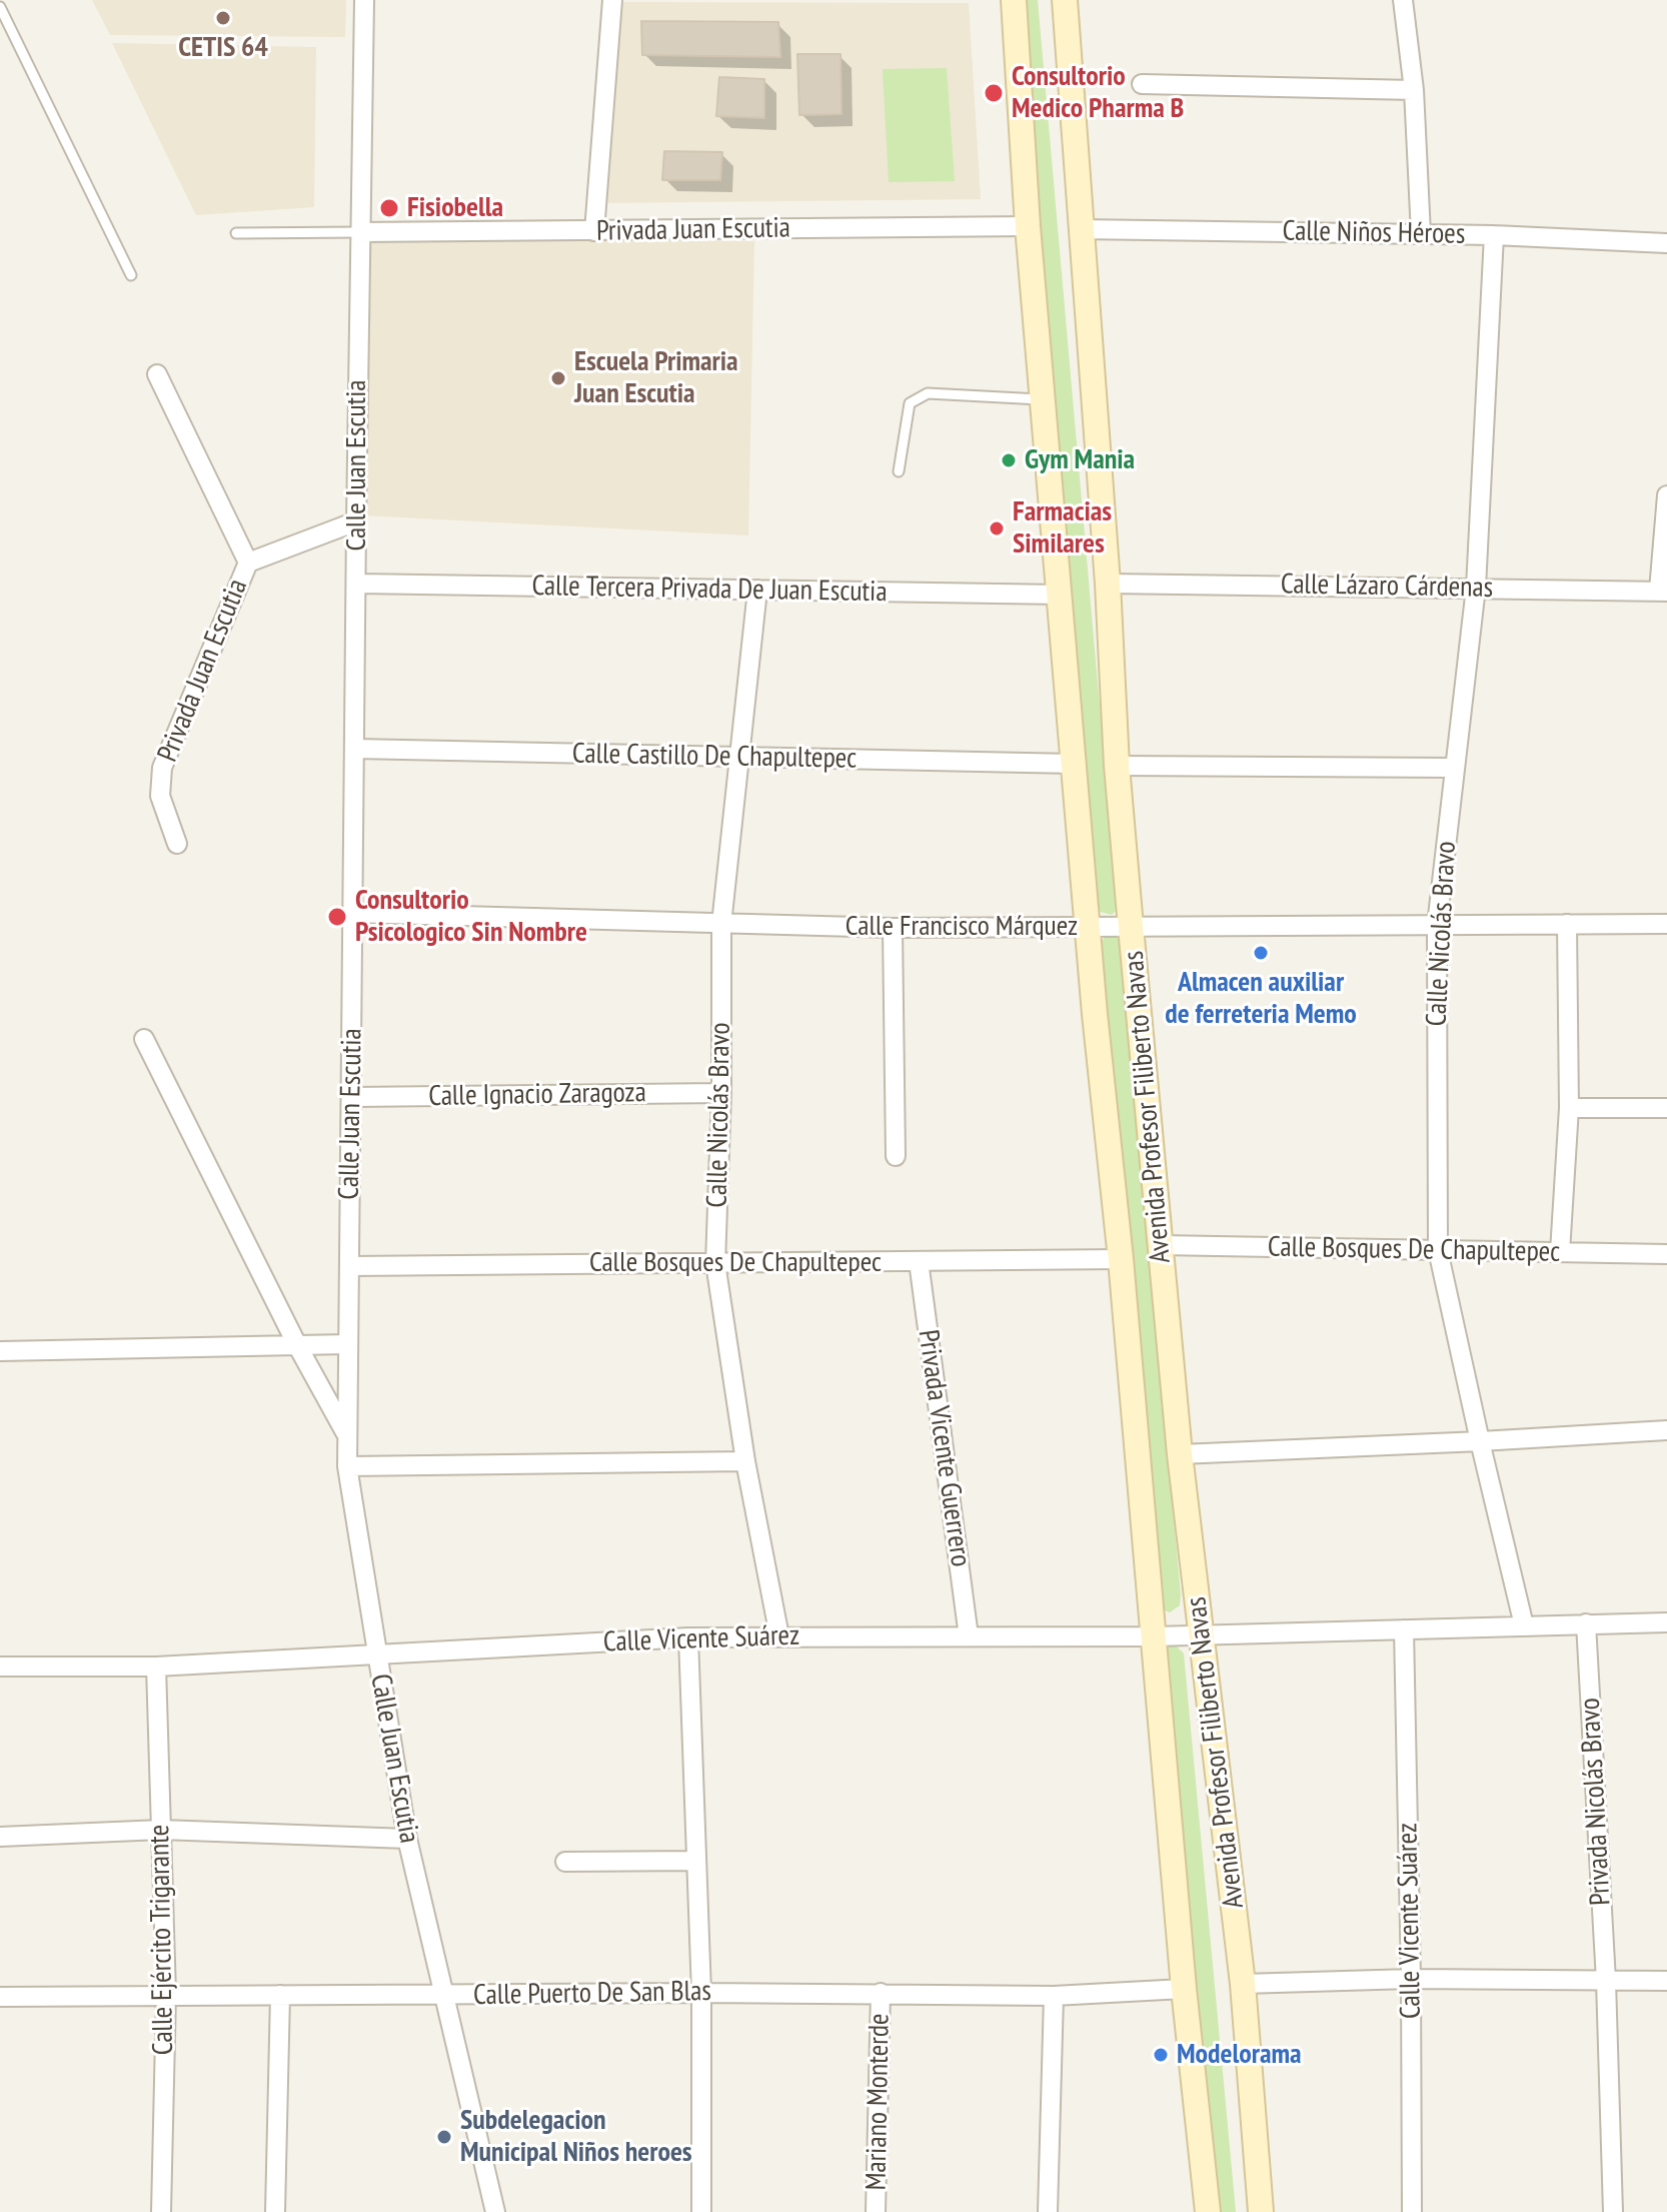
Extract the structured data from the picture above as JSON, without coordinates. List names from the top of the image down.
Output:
{
  "streets": {
    "main road": ["Avenida Profesor Filiberto Navas"],
    "street": [
      "Privada Juan Escutia",
      "Calle Niños Héroes",
      "Calle Juan Escutia",
      "Calle Lázaro Cárdenas",
      "Calle Tercera Privada De Juan Escutia",
      "Calle Castillo De Chapultepec",
      "Calle Francisco Márquez",
      "Calle Nicolás Bravo",
      "Calle Ignacio Zaragoza",
      "Calle Bosques De Chapultepec",
      "Privada Vicente Guerrero",
      "Calle Vicente Suárez",
      "Privada Nicolás Bravo",
      "Calle Ejército Trigarante",
      "Calle Puerto De San Blas",
      "Mariano Monterde"
    ]
  },
  "crossings": [
    ["Privada Juan Escutia", "Calle Juan Escutia"],
    ["Privada Juan Escutia", "Avenida Profesor Filiberto Navas"],
    ["Calle Niños Héroes", "Calle Nicolás Bravo"],
    ["Calle Niños Héroes", "Avenida Profesor Filiberto Navas"],
    ["Calle Juan Escutia", "Calle Tercera Privada De Juan Escutia"],
    ["Calle Juan Escutia", "Calle Castillo De Chapultepec"],
    ["Calle Juan Escutia", "Calle Francisco Márquez"],
    ["Calle Juan Escutia", "Calle Ignacio Zaragoza"],
    ["Calle Juan Escutia", "Calle Bosques De Chapultepec"],
    ["Calle Juan Escutia", "Calle Vicente Suárez"],
    ["Calle Juan Escutia", "Calle Puerto De San Blas"],
    ["Calle Lázaro Cárdenas", "Calle Nicolás Bravo"],
    ["Calle Lázaro Cárdenas", "Avenida Profesor Filiberto Navas"],
    ["Calle Tercera Privada De Juan Escutia", "Calle Nicolás Bravo"],
    ["Calle Tercera Privada De Juan Escutia", "Avenida Profesor Filiberto Navas"],
    ["Calle Castillo De Chapultepec", "Calle Nicolás Bravo"],
    ["Calle Castillo De Chapultepec", "Avenida Profesor Filiberto Navas"],
    ["Calle Francisco Márquez", "Calle Nicolás Bravo"],
    ["Calle Francisco Márquez", "Avenida Profesor Filiberto Navas"],
    ["Calle Nicolás Bravo", "Calle Ignacio Zaragoza"],
    ["Calle Nicolás Bravo", "Calle Bosques De Chapultepec"],
    ["Calle Nicolás Bravo", "Calle Vicente Suárez"],
    ["Avenida Profesor Filiberto Navas", "Calle Bosques De Chapultepec"],
    ["Avenida Profesor Filiberto Navas", "Calle Vicente Suárez"],
    ["Avenida Profesor Filiberto Navas", "Calle Puerto De San Blas"],
    ["Calle Bosques De Chapultepec", "Privada Vicente Guerrero"],
    ["Privada Vicente Guerrero", "Calle Vicente Suárez"],
    ["Calle Vicente Suárez", "Privada Nicolás Bravo"],
    ["Calle Vicente Suárez", "Calle Ejército Trigarante"],
    ["Calle Ejército Trigarante", "Calle Puerto De San Blas"],
    ["Calle Puerto De San Blas", "Mariano Monterde"]
  ],
  "places": [
    "CETIS 64",
    "Consultorio Medico Pharma B",
    "Fisiobella",
    "Escuela Primaria Juan Escutia",
    "Gym Mania",
    "Farmacias Similares",
    "Consultorio Psicologico Sin Nombre",
    "Almacen auxiliar de ferreteria Memo",
    "Modelorama",
    "Subdelegacion Municipal Niños heroes"
  ]
}
